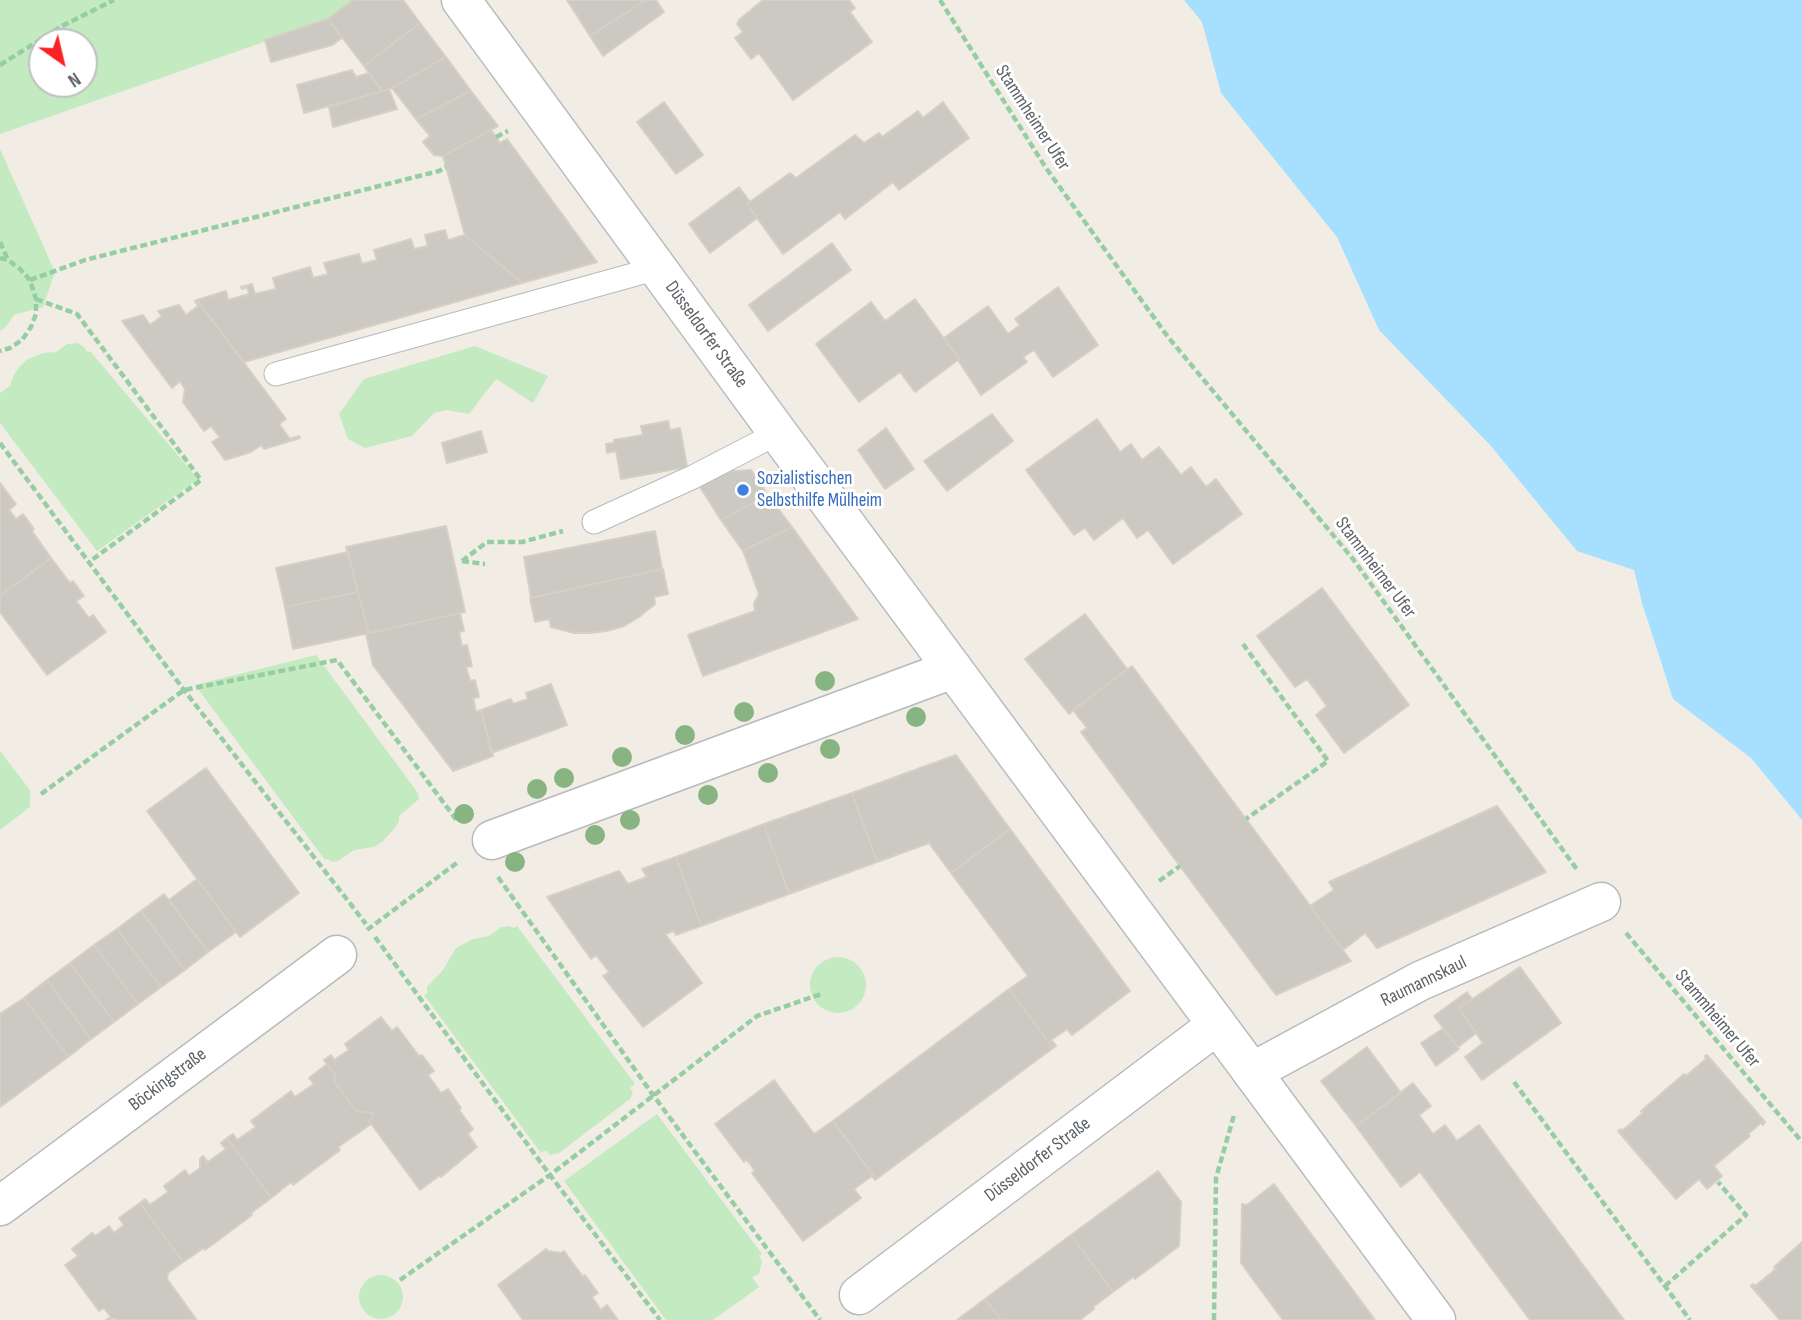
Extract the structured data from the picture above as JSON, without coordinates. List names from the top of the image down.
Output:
{
  "streets": {
    "street": ["Düsseldorfer Straße", "Raumannskaul", "Böckingstraße"],
    "path": ["Stammheimer Ufer"]
  },
  "crossings": [
    ["Stammheimer Ufer", "Raumannskaul"],
    ["Düsseldorfer Straße", "Raumannskaul"]
  ],
  "places": ["Sozialistischen Selbsthilfe Mülheim"],
  "north": "bottom right"
}
